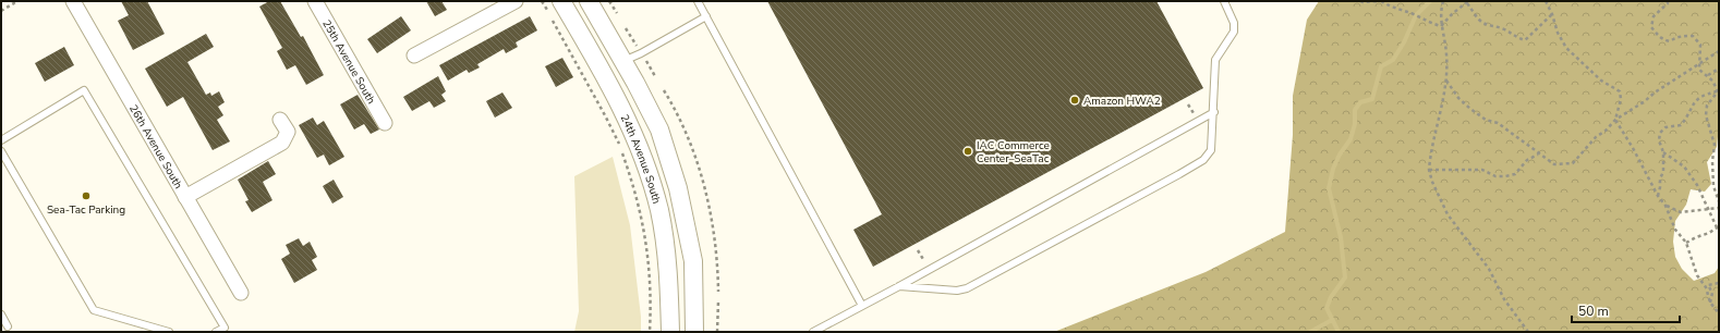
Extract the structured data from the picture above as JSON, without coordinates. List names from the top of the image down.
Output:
{
  "streets": {
    "street": ["25th Avenue South", "26th Avenue South", "24th Avenue South"]
  },
  "places": ["Amazon HWA2", "IAC Commerce Center–SeaTac", "Sea-Tac Parking"],
  "scale_bar": "50 m"
}
